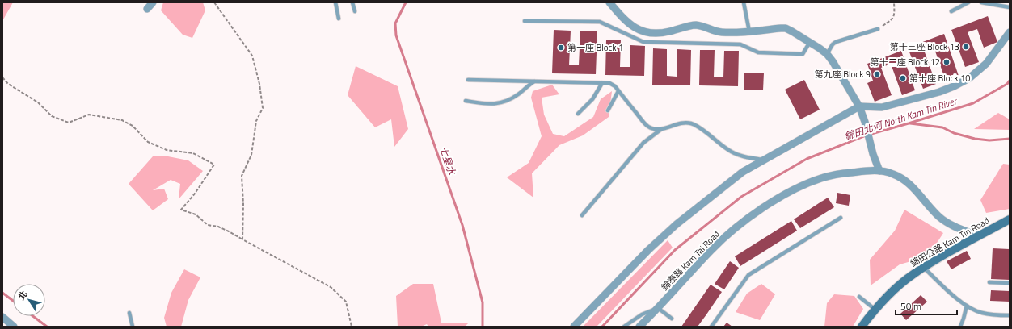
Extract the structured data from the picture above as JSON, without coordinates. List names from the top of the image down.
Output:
{
  "streets": {
    "main road": ["錦田公路 Kam Tin Road"],
    "street": ["錦泰路 Kam Tai Road"]
  },
  "crossings": [
    ["錦田公路 Kam Tin Road", "錦泰路 Kam Tai Road"]
  ],
  "water": ["錦田北河 North Kam Tin River", "七星水"],
  "places": [
    "第十三座 Block 13",
    "第一座 Block 1",
    "第十二座 Block 12",
    "第九座 Block 9",
    "第十座 Block 10"
  ],
  "scale_bar": "50 m",
  "north": "top left"
}
